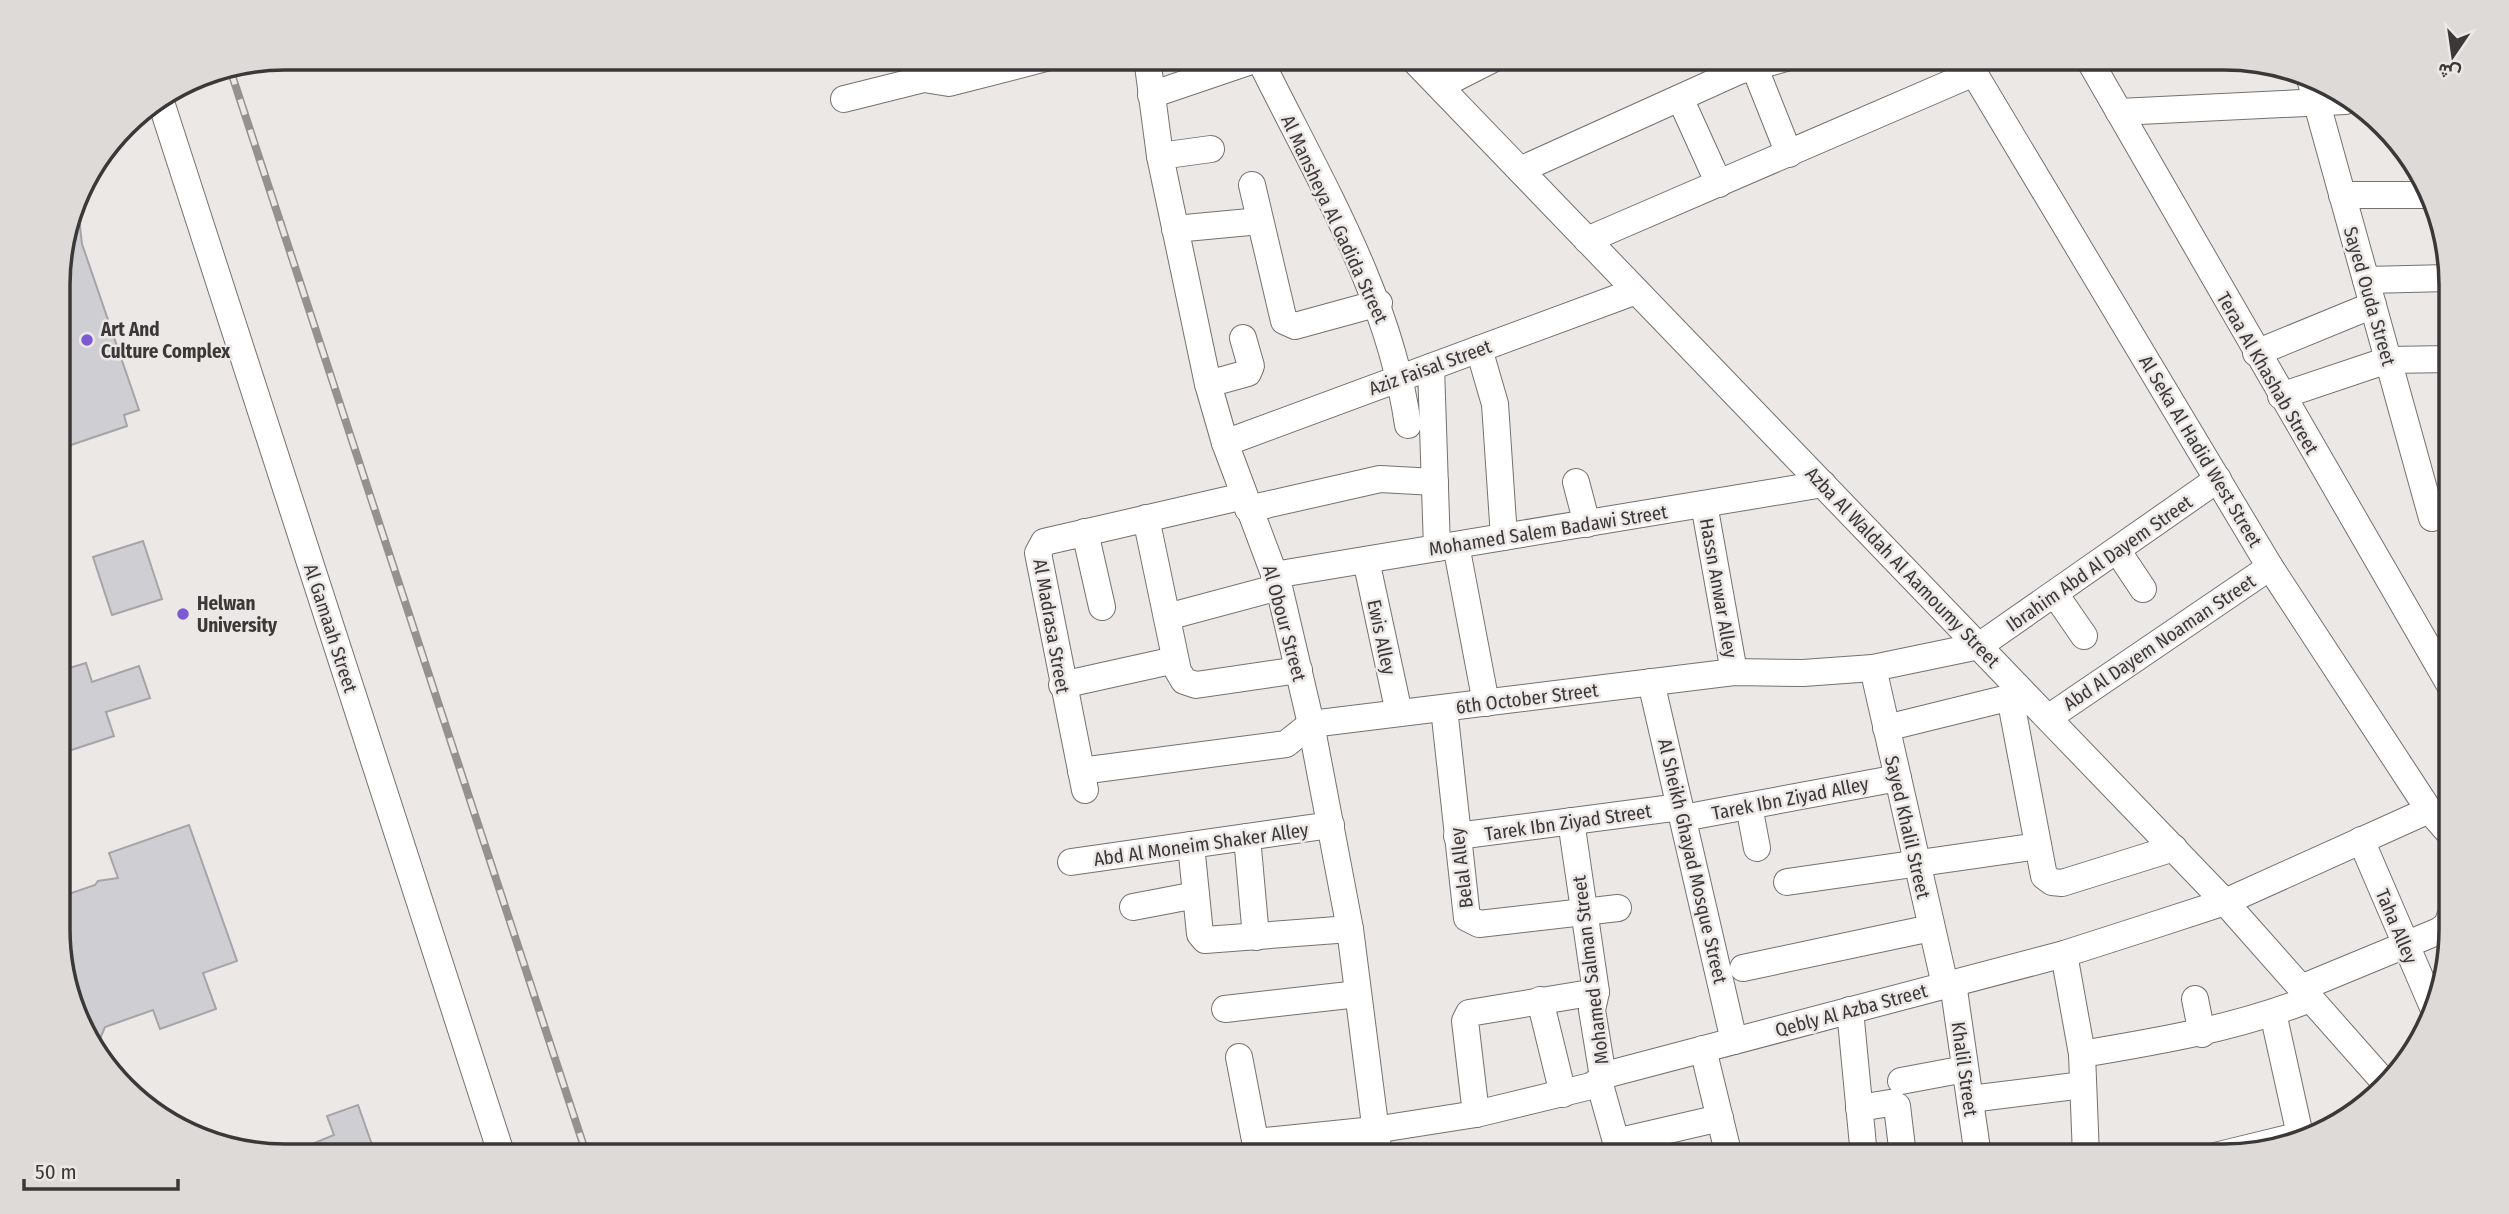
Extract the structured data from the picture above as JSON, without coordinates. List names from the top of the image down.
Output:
{
  "streets": {
    "street": [
      "Al Mansheya Al Gadida Street",
      "Sayed Ouda Street",
      "Aziz Faisal Street",
      "Teraa Al Khashab Street",
      "Al Seka Al Hadid West Street",
      "Mohamed Salem Badawi Street",
      "Ibrahim Abd Al Dayem Street",
      "Azba Al Waldah Al Aamoumy Street",
      "Hassn Anwar Alley",
      "Al Obour Street",
      "Al Madrasa Street",
      "Al Gamaah Street",
      "Ewis Alley",
      "Abd Al Dayem Noaman Street",
      "6th October Street",
      "Tarek Ibn Ziyad Alley",
      "Tarek Ibn Ziyad Street",
      "Sayed Khalil Street",
      "Abd Al Moneim Shaker Alley",
      "Al Sheikh Ghayad Mosque Street",
      "Belal Alley",
      "Taha Alley",
      "Mohamed Salman Street",
      "Qebly Al Azba Street",
      "Khalil Street"
    ]
  },
  "crossings": [
    ["Al Mansheya Al Gadida Street", "Aziz Faisal Street"],
    ["Aziz Faisal Street", "Azba Al Waldah Al Aamoumy Street"],
    ["Aziz Faisal Street", "Al Obour Street"],
    ["Al Seka Al Hadid West Street", "Ibrahim Abd Al Dayem Street"],
    ["Al Seka Al Hadid West Street", "Abd Al Dayem Noaman Street"],
    ["Al Seka Al Hadid West Street", "Qebly Al Azba Street"],
    ["Mohamed Salem Badawi Street", "Azba Al Waldah Al Aamoumy Street"],
    ["Mohamed Salem Badawi Street", "Hassn Anwar Alley"],
    ["Mohamed Salem Badawi Street", "Al Obour Street"],
    ["Mohamed Salem Badawi Street", "Ewis Alley"],
    ["Ibrahim Abd Al Dayem Street", "Azba Al Waldah Al Aamoumy Street"],
    ["Ibrahim Abd Al Dayem Street", "6th October Street"],
    ["Azba Al Waldah Al Aamoumy Street", "Abd Al Dayem Noaman Street"],
    ["Azba Al Waldah Al Aamoumy Street", "6th October Street"],
    ["Azba Al Waldah Al Aamoumy Street", "Qebly Al Azba Street"],
    ["Hassn Anwar Alley", "6th October Street"],
    ["Al Obour Street", "Al Madrasa Street"],
    ["Al Obour Street", "6th October Street"],
    ["Al Obour Street", "Abd Al Moneim Shaker Alley"],
    ["Al Obour Street", "Qebly Al Azba Street"],
    ["Al Madrasa Street", "6th October Street"],
    ["Ewis Alley", "6th October Street"],
    ["6th October Street", "Sayed Khalil Street"],
    ["6th October Street", "Al Sheikh Ghayad Mosque Street"],
    ["6th October Street", "Belal Alley"],
    ["Tarek Ibn Ziyad Alley", "Tarek Ibn Ziyad Street"],
    ["Tarek Ibn Ziyad Alley", "Sayed Khalil Street"],
    ["Tarek Ibn Ziyad Alley", "Al Sheikh Ghayad Mosque Street"],
    ["Tarek Ibn Ziyad Street", "Al Sheikh Ghayad Mosque Street"],
    ["Tarek Ibn Ziyad Street", "Belal Alley"],
    ["Tarek Ibn Ziyad Street", "Mohamed Salman Street"],
    ["Sayed Khalil Street", "Qebly Al Azba Street"],
    ["Sayed Khalil Street", "Khalil Street"],
    ["Al Sheikh Ghayad Mosque Street", "Qebly Al Azba Street"],
    ["Belal Alley", "Mohamed Salman Street"],
    ["Taha Alley", "Qebly Al Azba Street"],
    ["Mohamed Salman Street", "Qebly Al Azba Street"],
    ["Qebly Al Azba Street", "Khalil Street"]
  ],
  "places": ["Art And Culture Complex", "Helwan University"],
  "scale_bar": "50 m",
  "north": "bottom"
}
